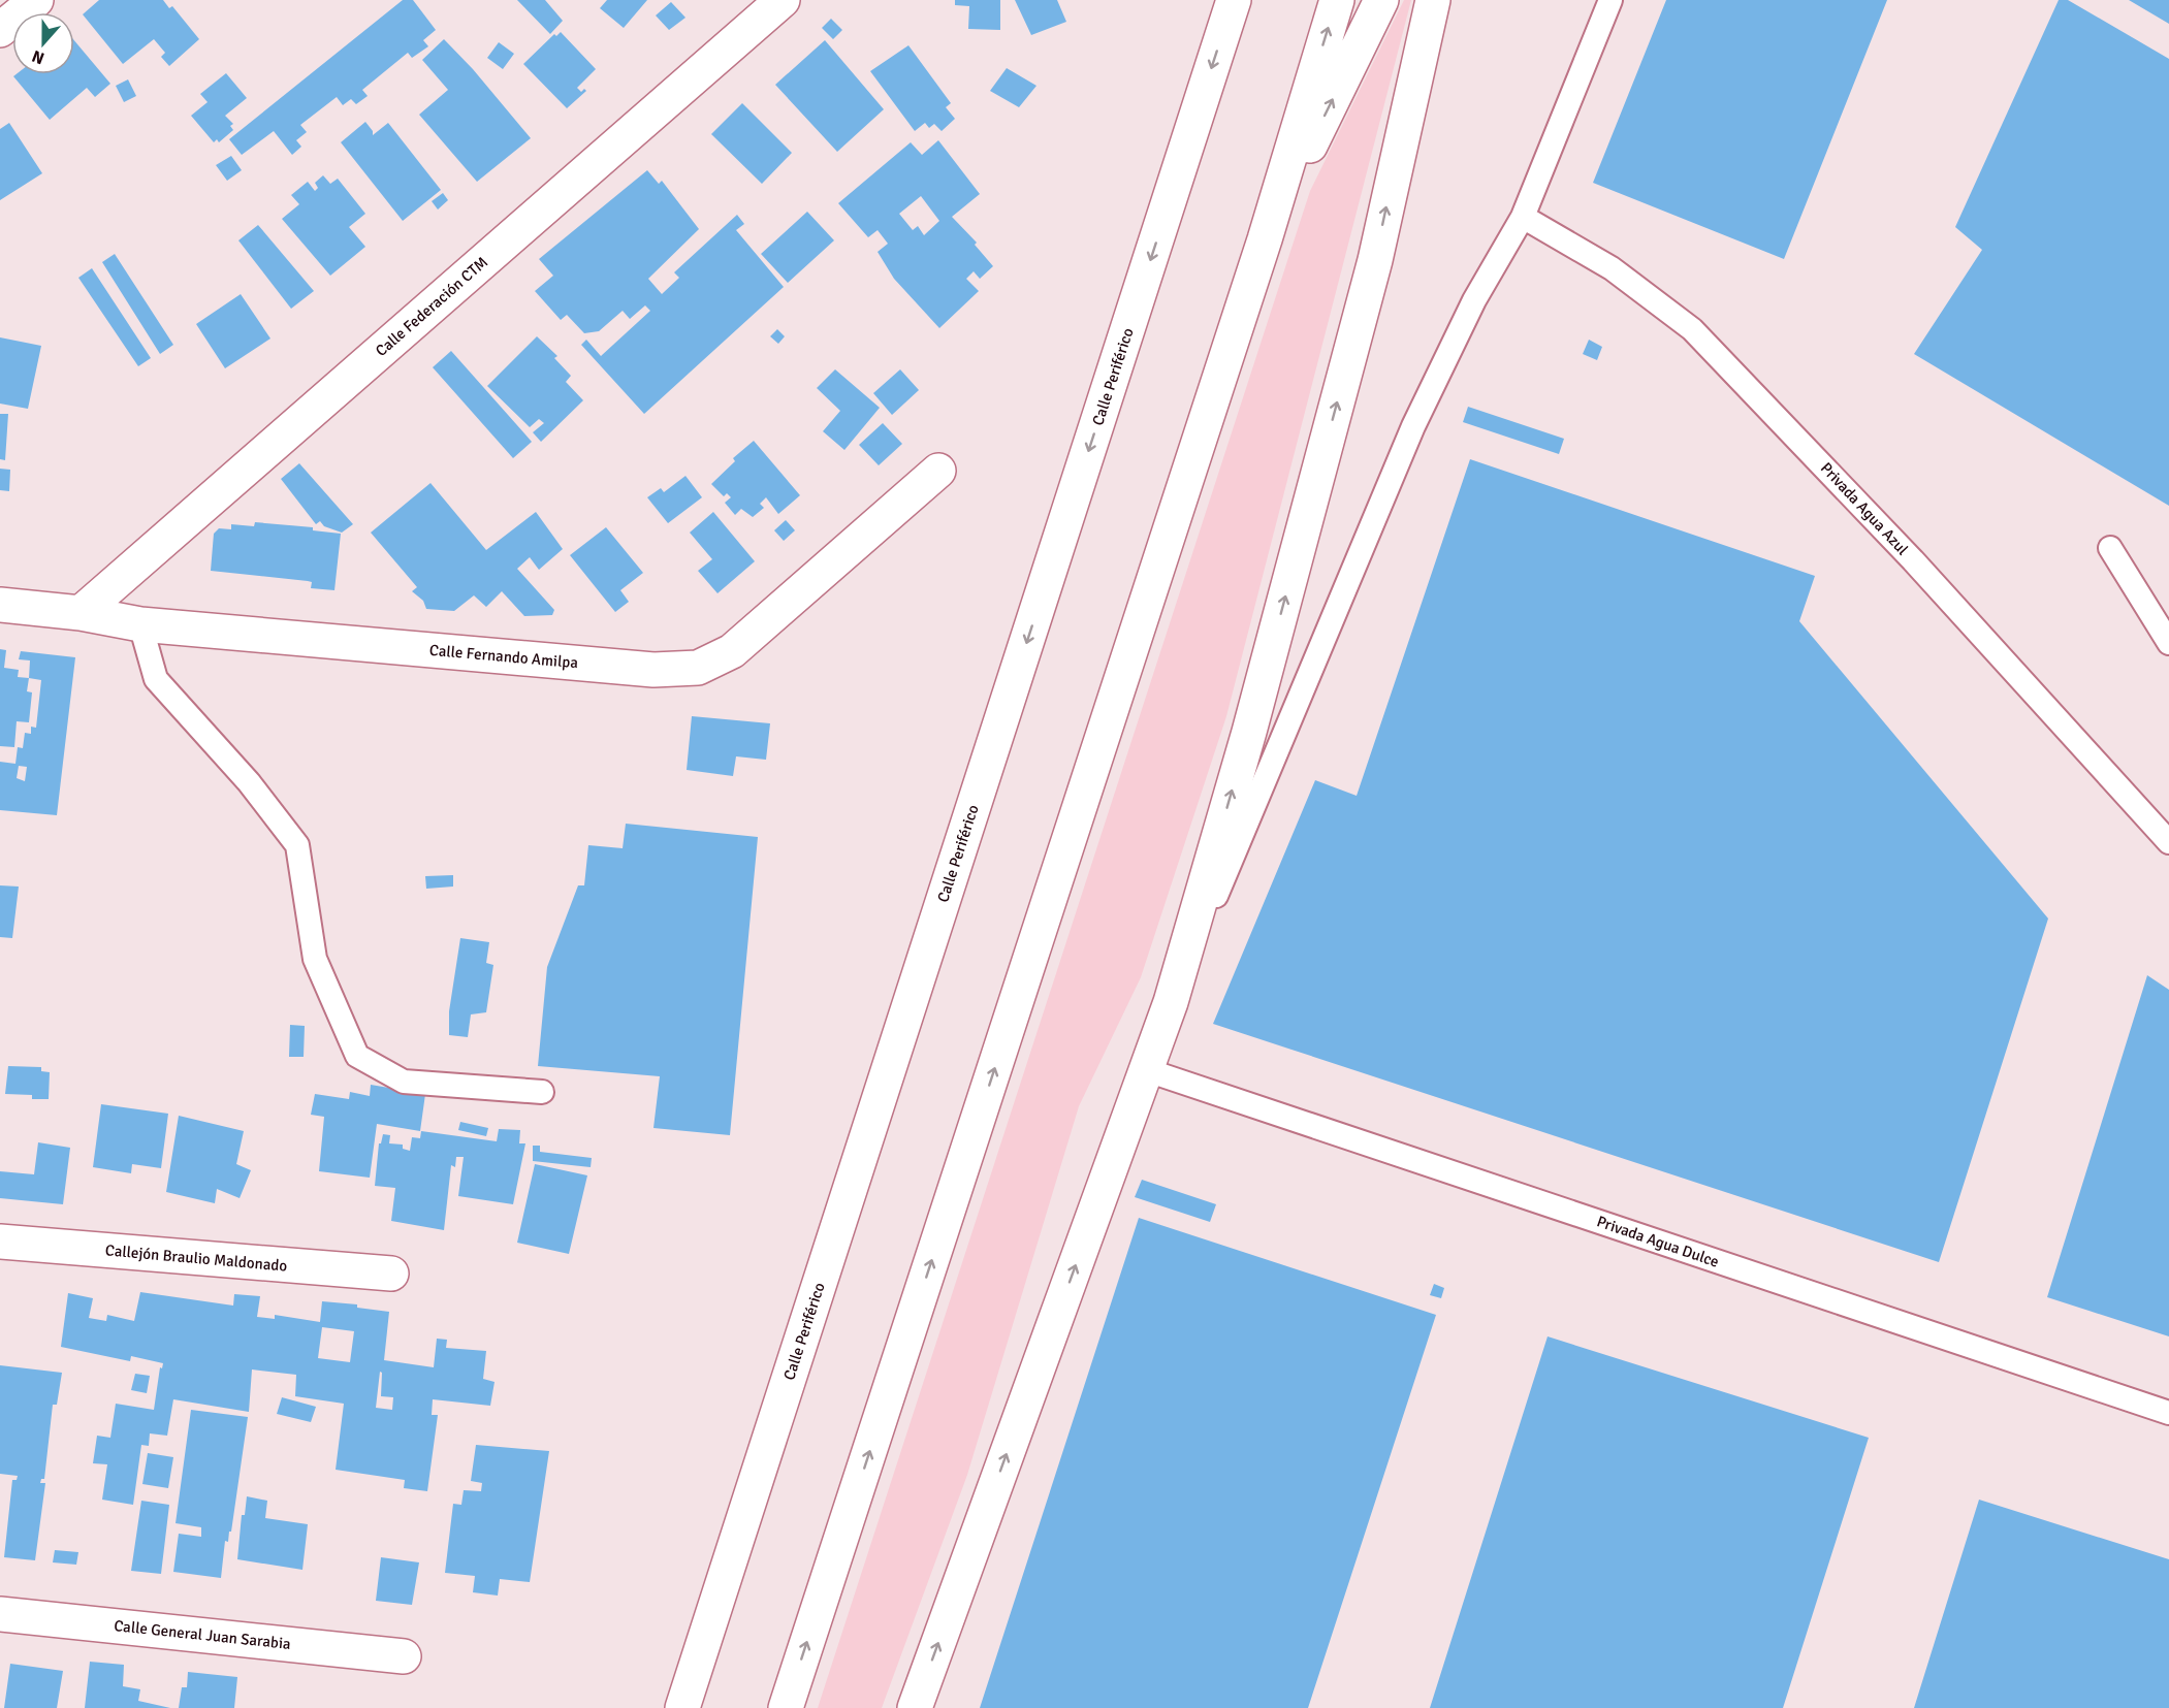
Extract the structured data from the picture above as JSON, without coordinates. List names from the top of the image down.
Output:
{
  "streets": {
    "main road": [
      "Calle Federación CTM",
      "Calle Periférico",
      "Calle Fernando Amilpa",
      "Callejón Braulio Maldonado",
      "Calle General Juan Sarabia"
    ],
    "lane": ["Privada Agua Azul", "Privada Agua Dulce"]
  },
  "crossings": [
    ["Calle Federación CTM", "Calle Fernando Amilpa"]
  ],
  "north": "bottom"
}
